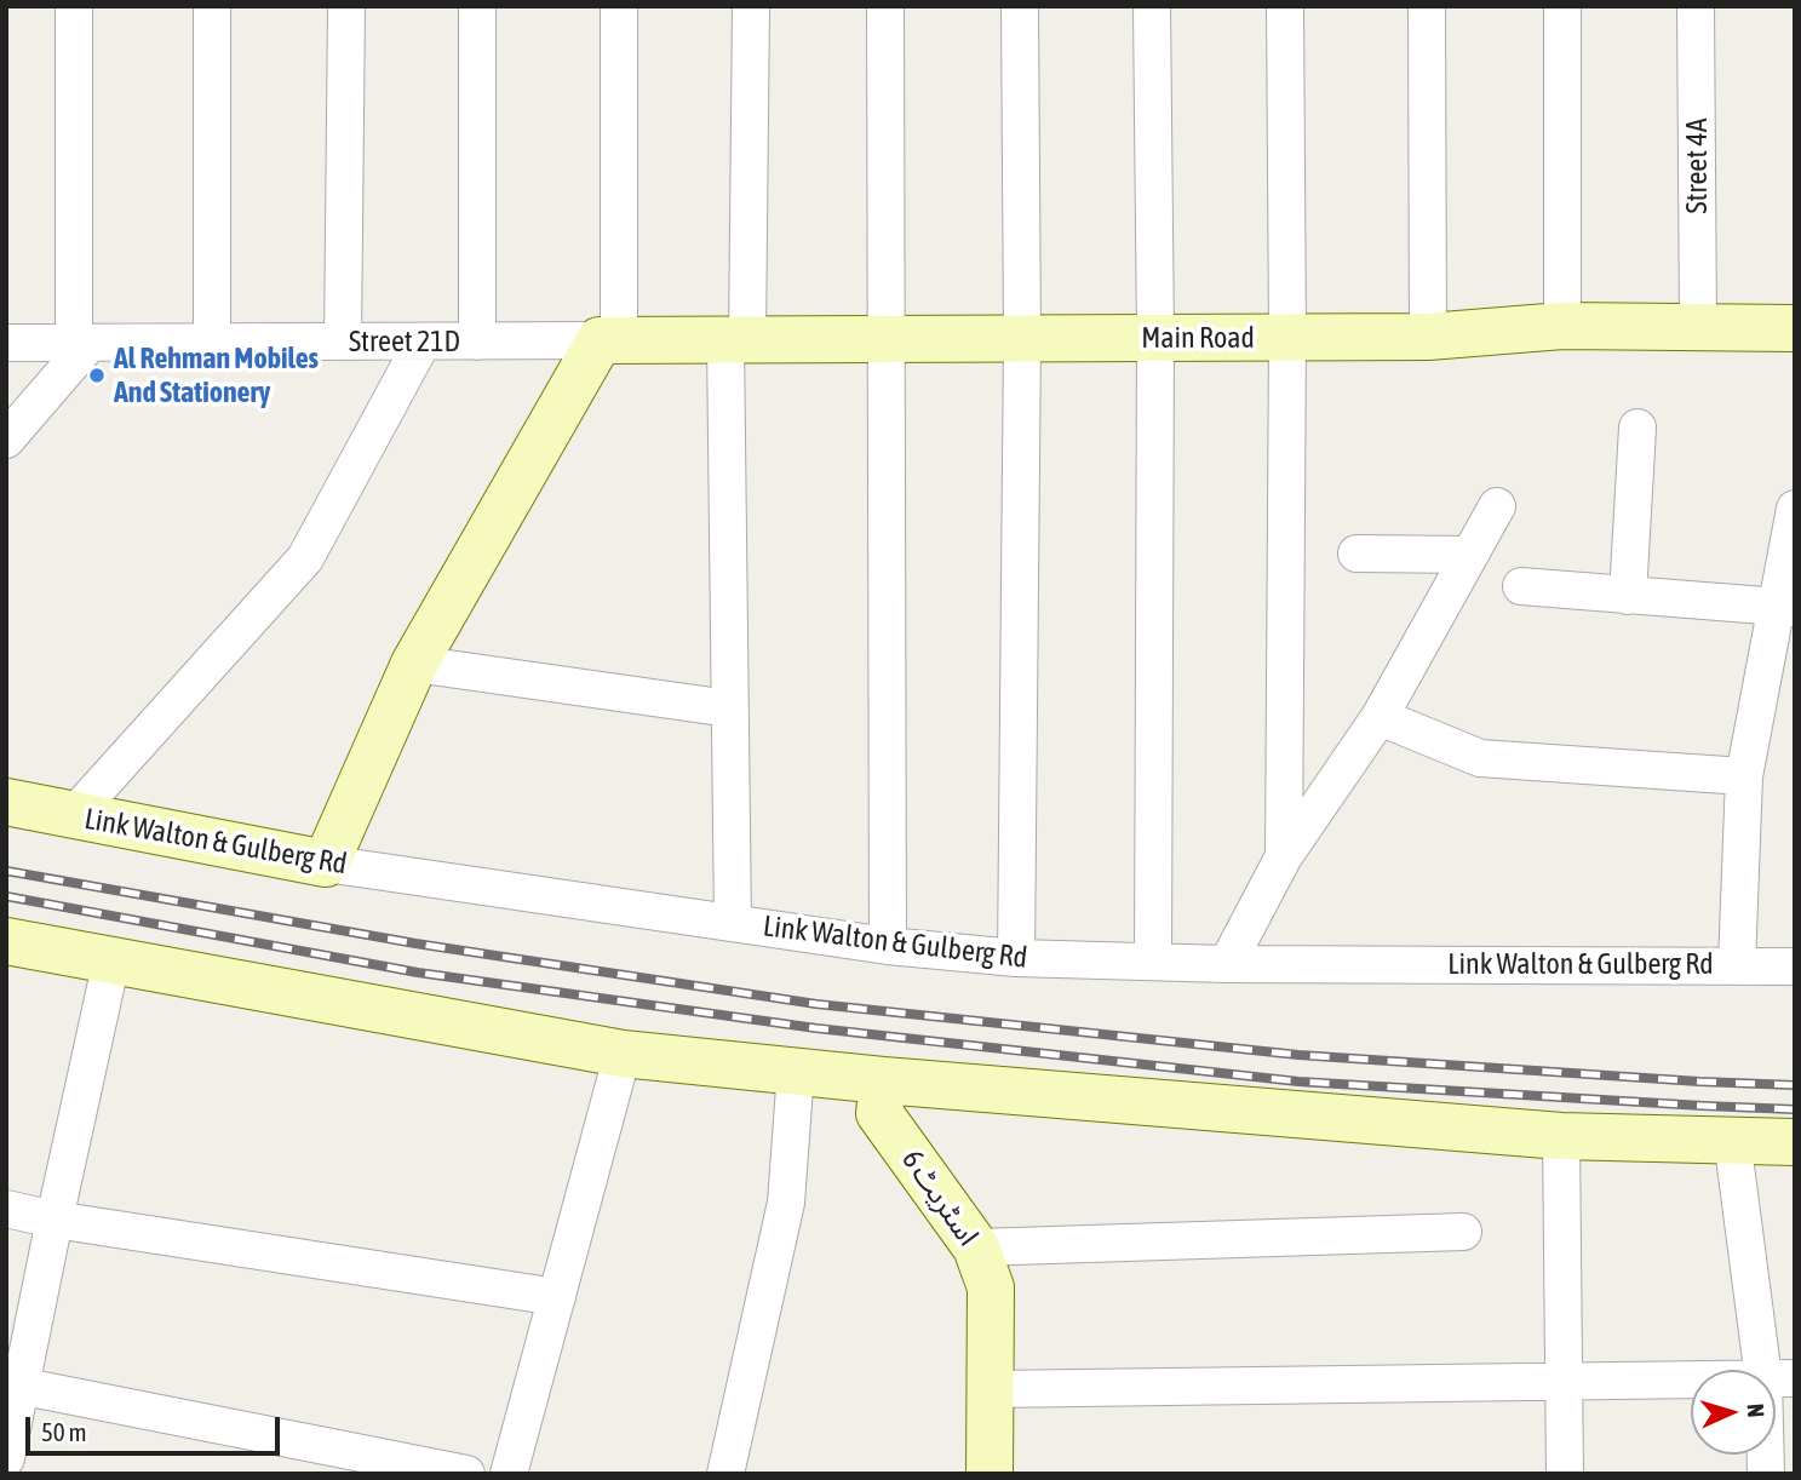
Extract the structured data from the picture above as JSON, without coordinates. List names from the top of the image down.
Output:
{
  "streets": {
    "street": [
      "Street 4A",
      "Main Road",
      "Street 21D",
      "Link Walton & Gulberg Rd",
      "اسٹریٹ 6"
    ]
  },
  "crossings": [
    ["Street 4A", "Main Road"],
    ["Main Road", "Street 21D"]
  ],
  "places": ["Al Rehman Mobiles And Stationery"],
  "scale_bar": "50 m",
  "north": "right"
}
